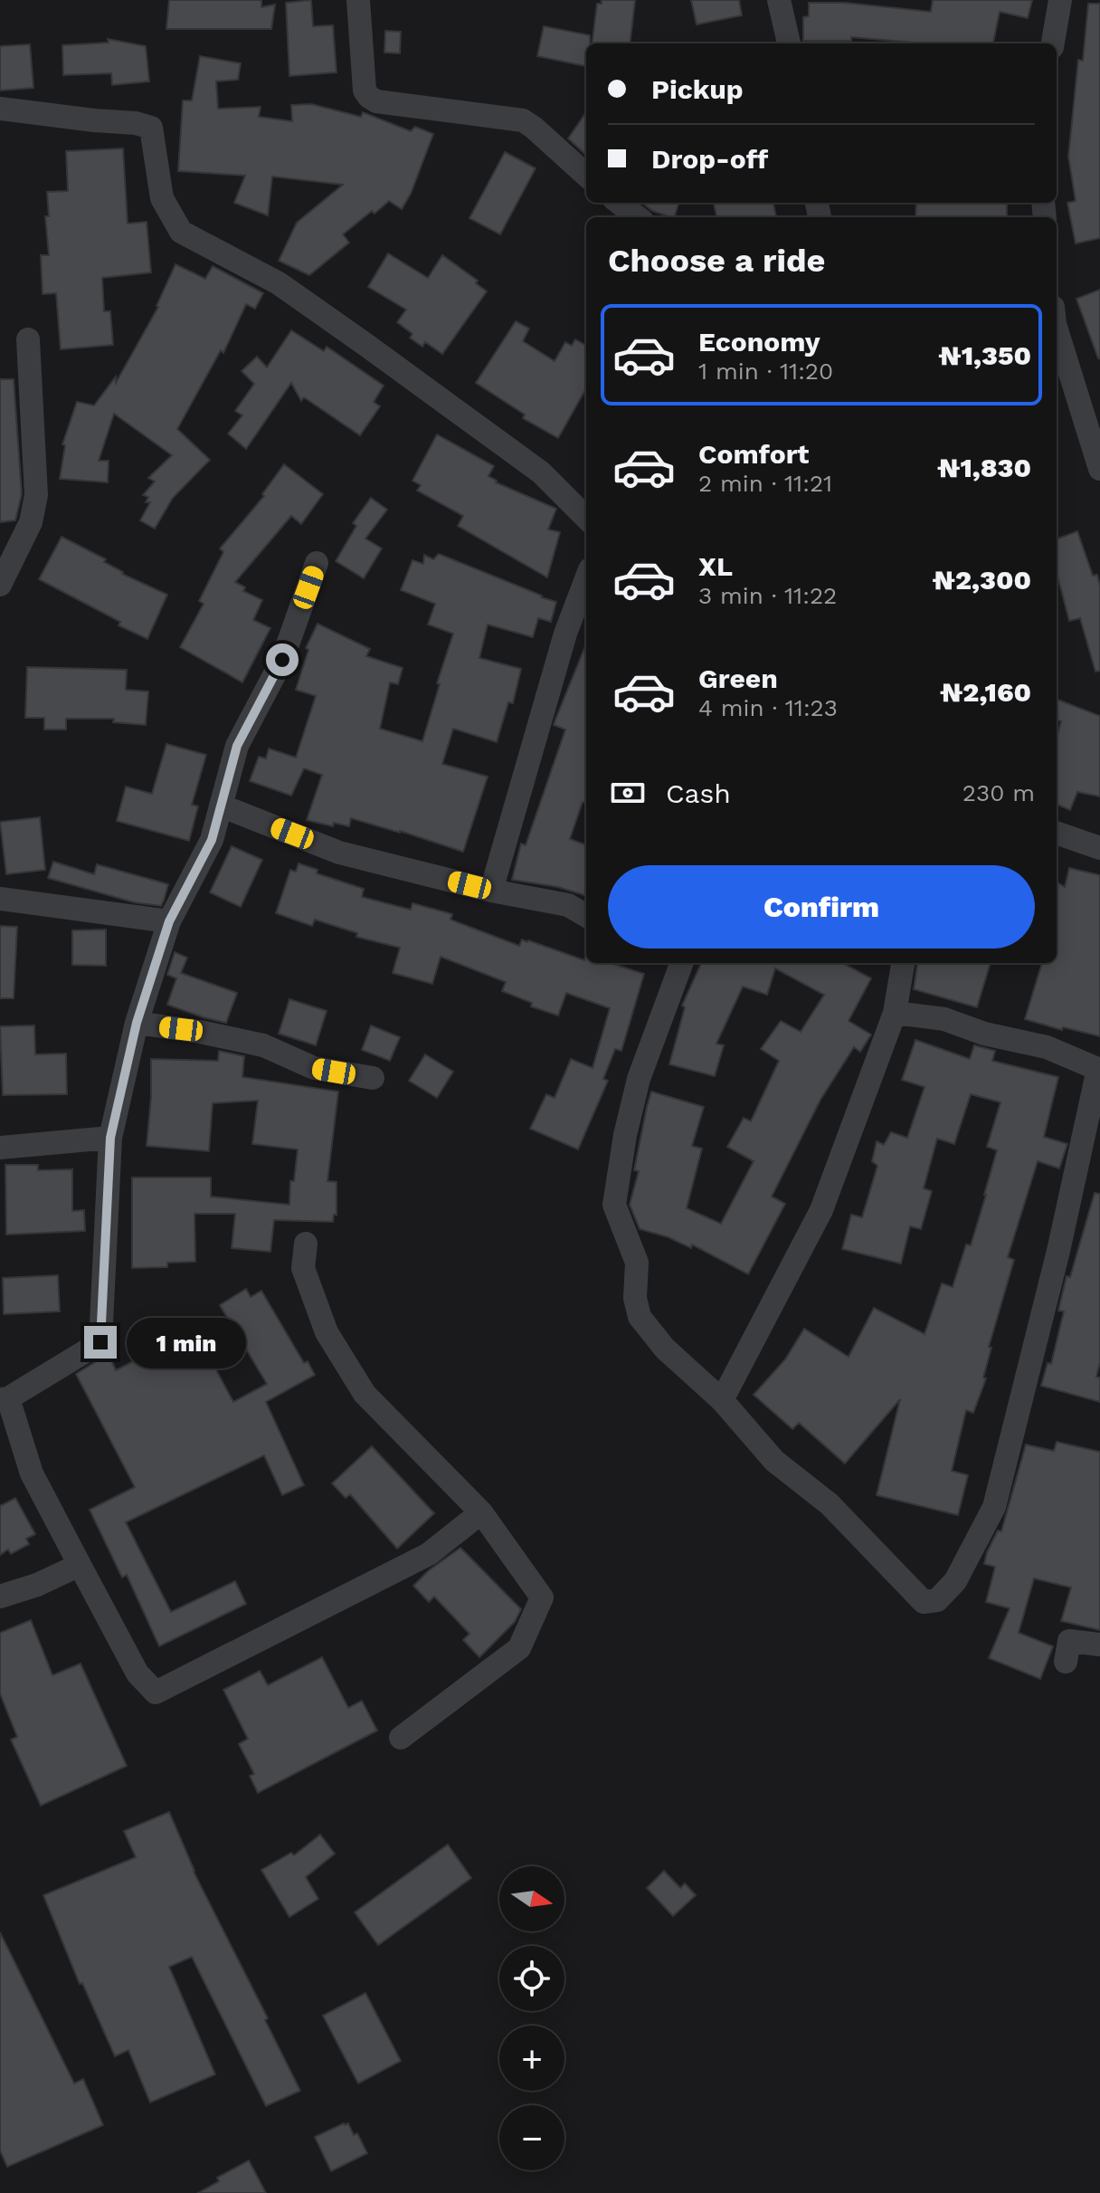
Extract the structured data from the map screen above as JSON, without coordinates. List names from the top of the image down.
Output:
{
  "north": "right",
  "page": {
    "banner": ["Pickup", "Drop-off"],
    "heading": "Choose a ride",
    "list": [
      {
        "name": "Economy",
        "note": "1 min · 11:20",
        "value": "₦1,350"
      },
      {
        "name": "Comfort",
        "note": "2 min · 11:21",
        "value": "₦1,830"
      },
      {
        "name": "XL",
        "note": "3 min · 11:22",
        "value": "₦2,300"
      },
      {
        "name": "Green",
        "note": "4 min · 11:23",
        "value": "₦2,160"
      }
    ],
    "pay": ["Cash", "230 m"],
    "buttons": "Confirm",
    "bubble": "1 min",
    "map_buttons": ["+", "−"]
  }
}
